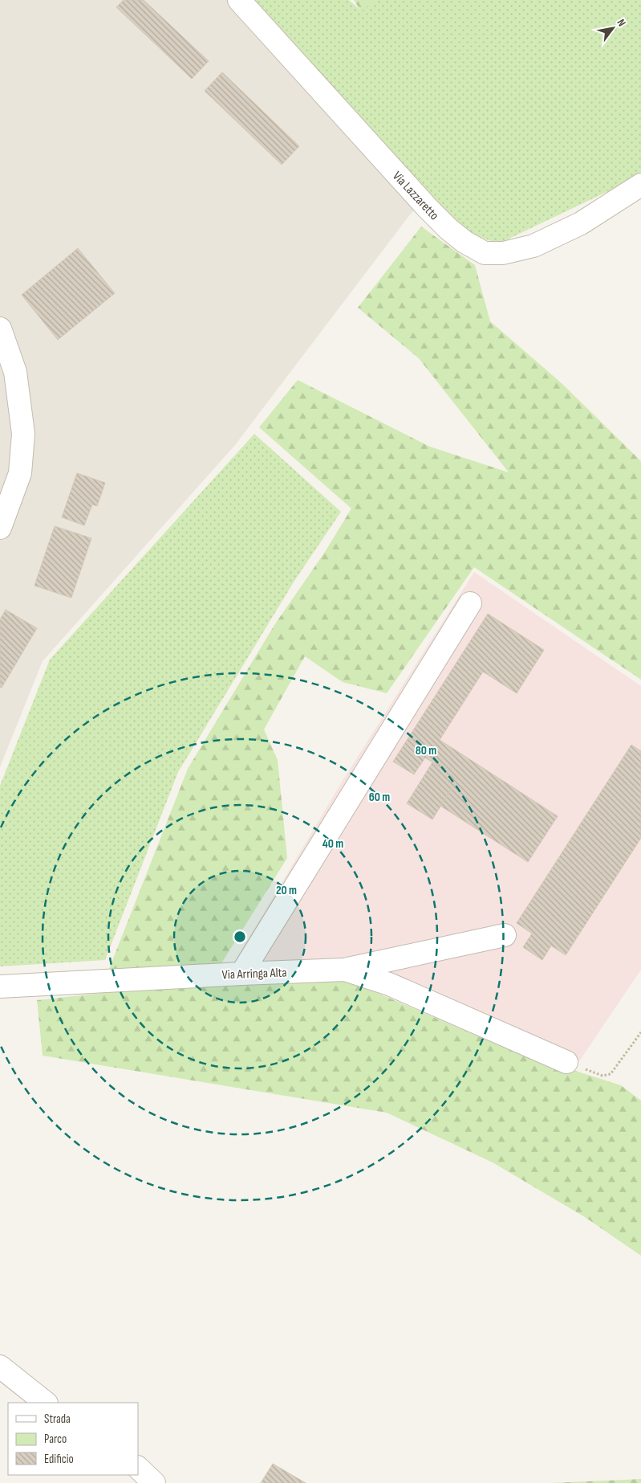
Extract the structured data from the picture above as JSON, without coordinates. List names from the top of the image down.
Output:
{
  "streets": {
    "street": ["Via Lazzaretto", "Via Arringa Alta"]
  },
  "legend": ["Strada", "Parco", "Edificio"],
  "north": "top right",
  "rings": [
    "80 m",
    "60 m",
    "40 m",
    "20 m"
  ]
}
